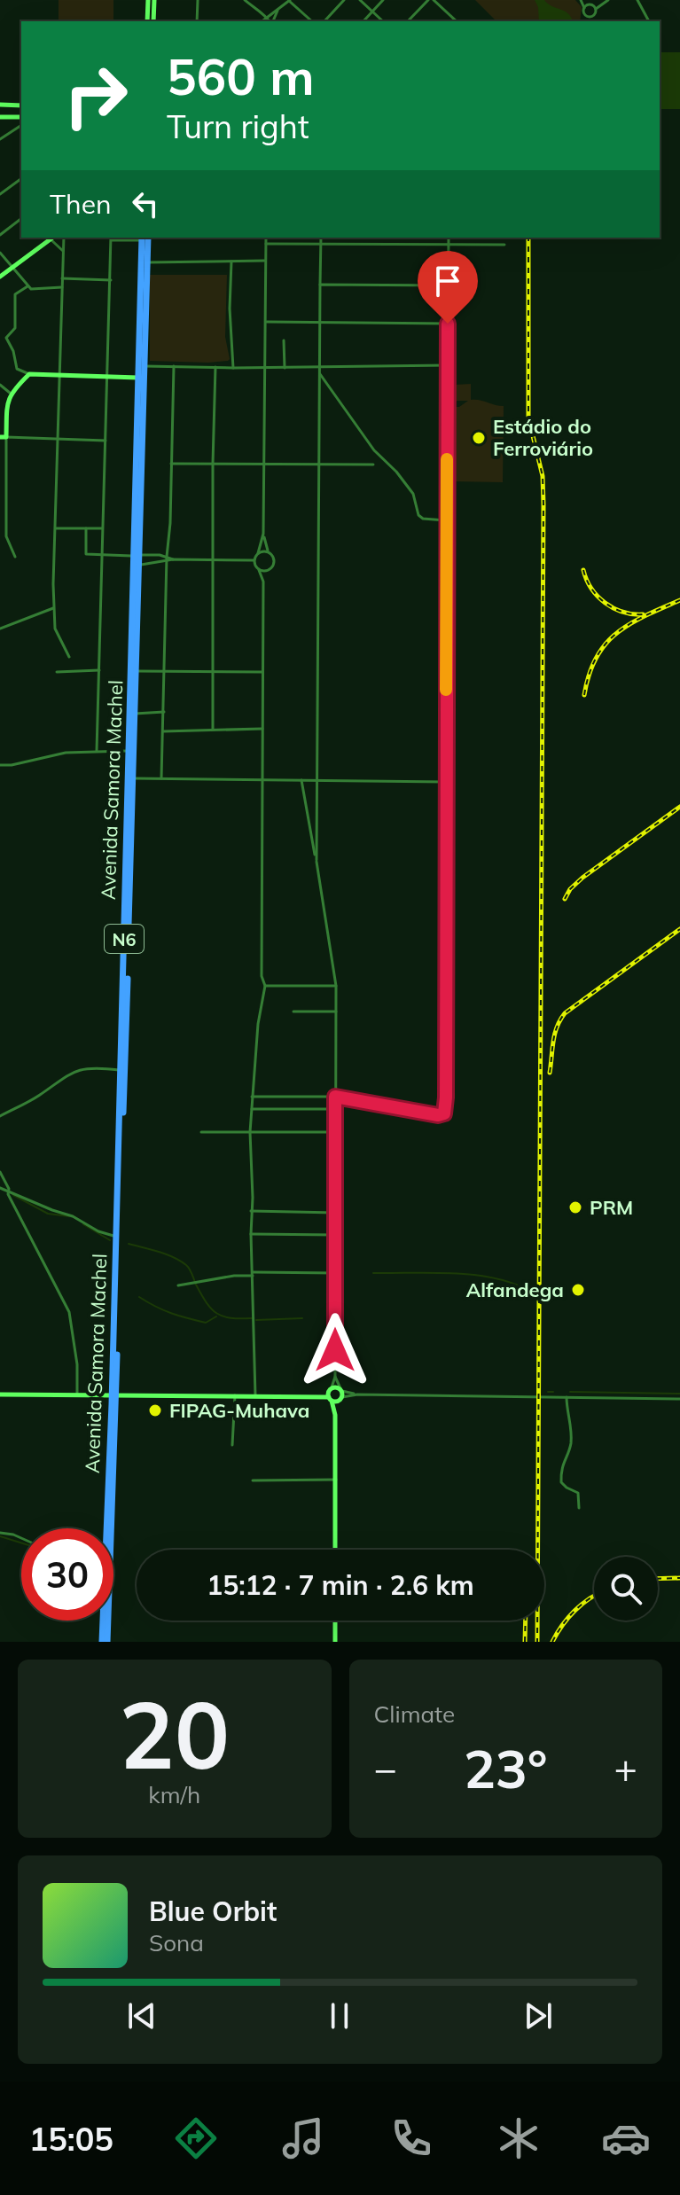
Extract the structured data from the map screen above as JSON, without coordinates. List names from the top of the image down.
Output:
{
  "streets": {
    "highway": ["Avenida Samora Machel", "N6"]
  },
  "places": [
    "Estádio do Ferroviário",
    "PRM",
    "Alfandega",
    "FIPAG-Muhava"
  ],
  "page": {
    "turn": ["560 m", "Turn right"],
    "then": "Then",
    "limit": "30",
    "trip": "15:12 · 7 min · 2.6 km",
    "tile": [
      ["20", "km/h"],
      "Climate"
    ],
    "heat": ["−", "23°", "+"],
    "song": ["Blue Orbit", "Sona"],
    "tabs": "15:05"
  }
}
